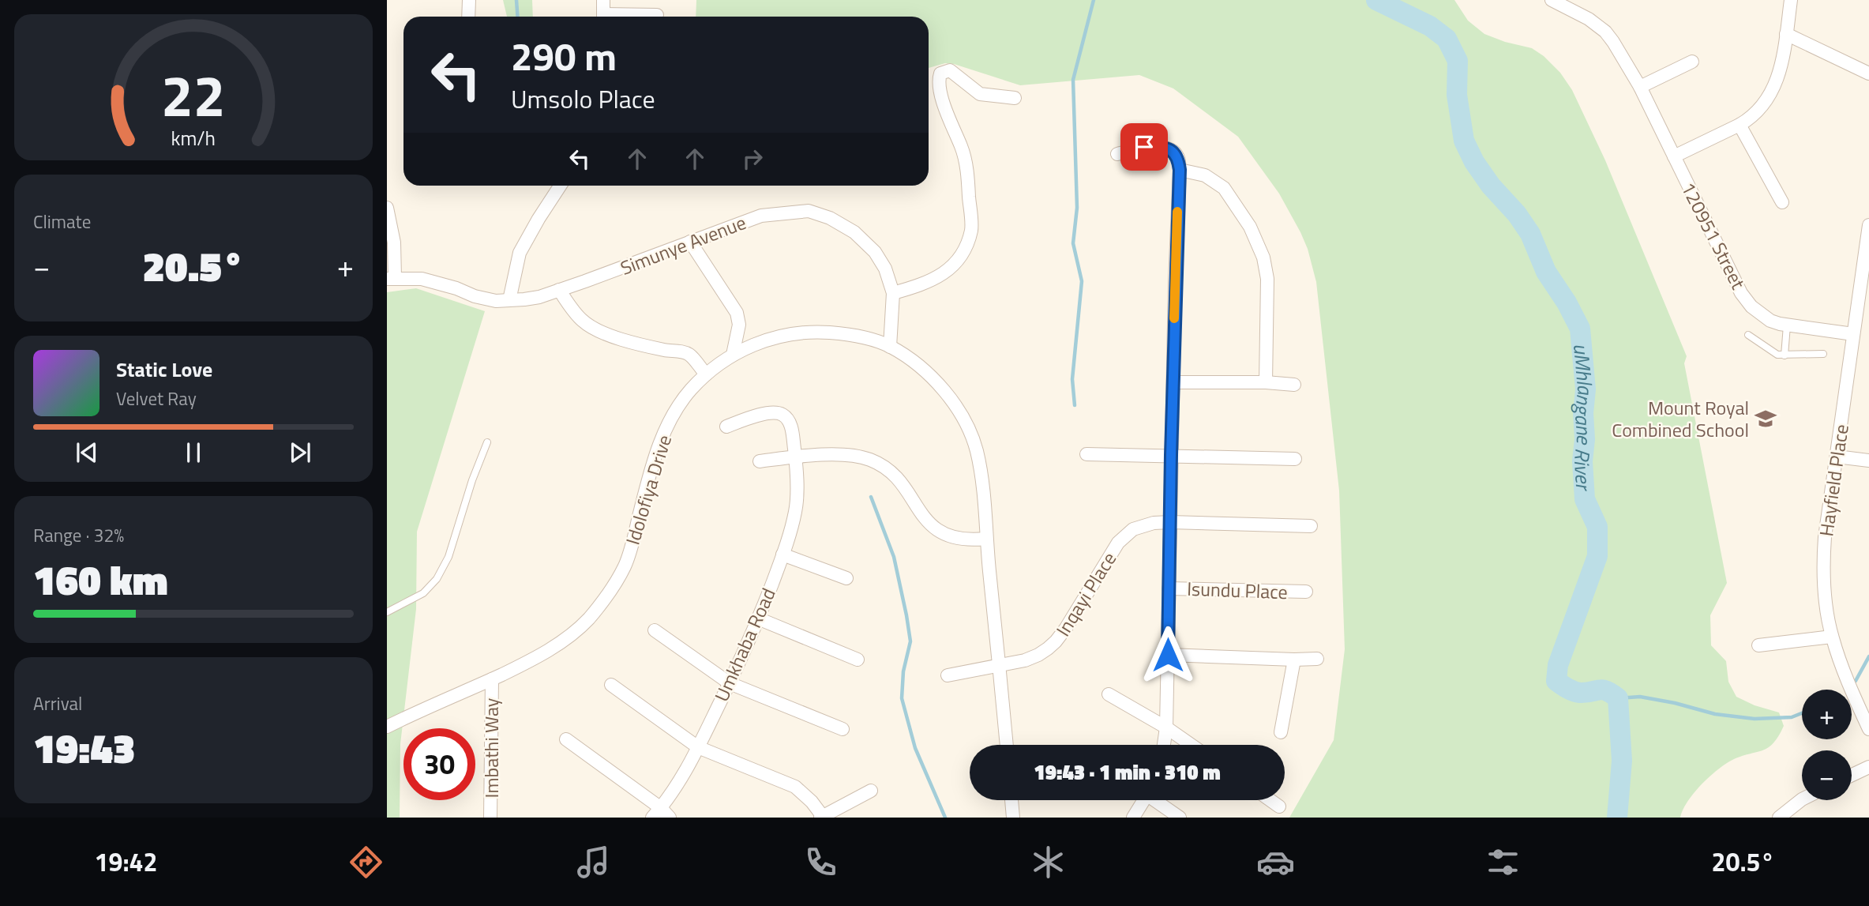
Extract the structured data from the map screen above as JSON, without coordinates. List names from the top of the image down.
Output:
{
  "streets": {
    "street": [
      "120951 Street",
      "Simunye Avenue",
      "Hayfield Place",
      "Idolofiya Drive",
      "Isundu Place",
      "Inqayi Place",
      "Umkhaba Road",
      "Imbathi Way"
    ]
  },
  "crossings": [
    ["120951 Street", "Hayfield Place"],
    ["Simunye Avenue", "Idolofiya Drive"],
    ["Idolofiya Drive", "Inqayi Place"],
    ["Idolofiya Drive", "Imbathi Way"]
  ],
  "water": ["uMhlangane River"],
  "places": {
    "school or university": ["Mount Royal Combined School"]
  },
  "page": {
    "turn": ["290 m", "Umsolo Place"],
    "tile": [
      "Climate",
      ["Range · 32%", "160 km"],
      ["Arrival", "19:43"]
    ],
    "heat": ["−", "20.5°", "+"],
    "song": ["Static Love", "Velvet Ray"],
    "map_buttons": ["+", "−"],
    "limit": "30",
    "trip": "19:43 · 1 min · 310 m",
    "tabs": ["19:42", "20.5°"],
    "gauge": ["22", "km/h"]
  }
}
